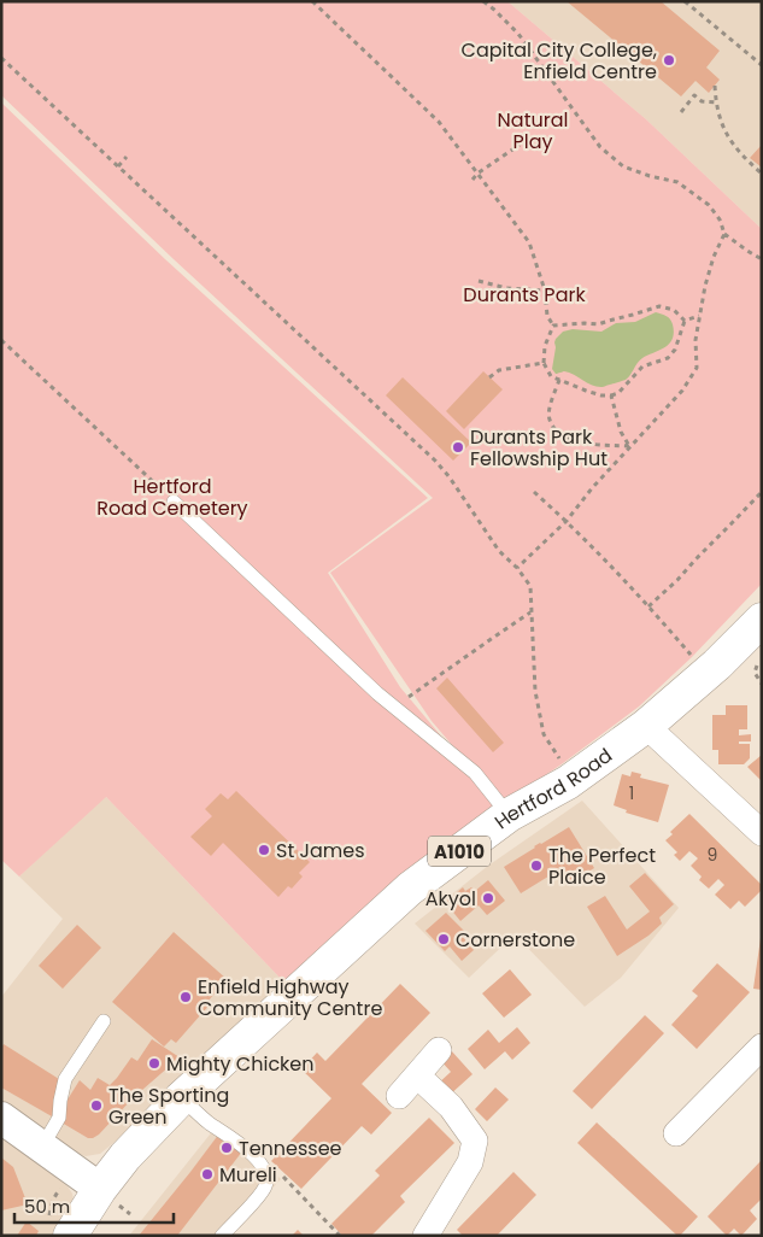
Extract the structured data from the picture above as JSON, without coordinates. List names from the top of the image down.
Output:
{
  "streets": {
    "main road": ["Hertford Road", "A1010"]
  },
  "parks": ["Natural Play", "Durants Park", "Hertford Road Cemetery"],
  "places": [
    "Capital City College, Enfield Centre",
    "Durants Park Fellowship Hut",
    "St James",
    "The Perfect Plaice",
    "Akyol",
    "Cornerstone",
    "Enfield Highway Community Centre",
    "Mighty Chicken",
    "The Sporting Green",
    "Tennessee",
    "Mureli"
  ],
  "house_numbers": ["1", "9"],
  "scale_bar": "50 m"
}
